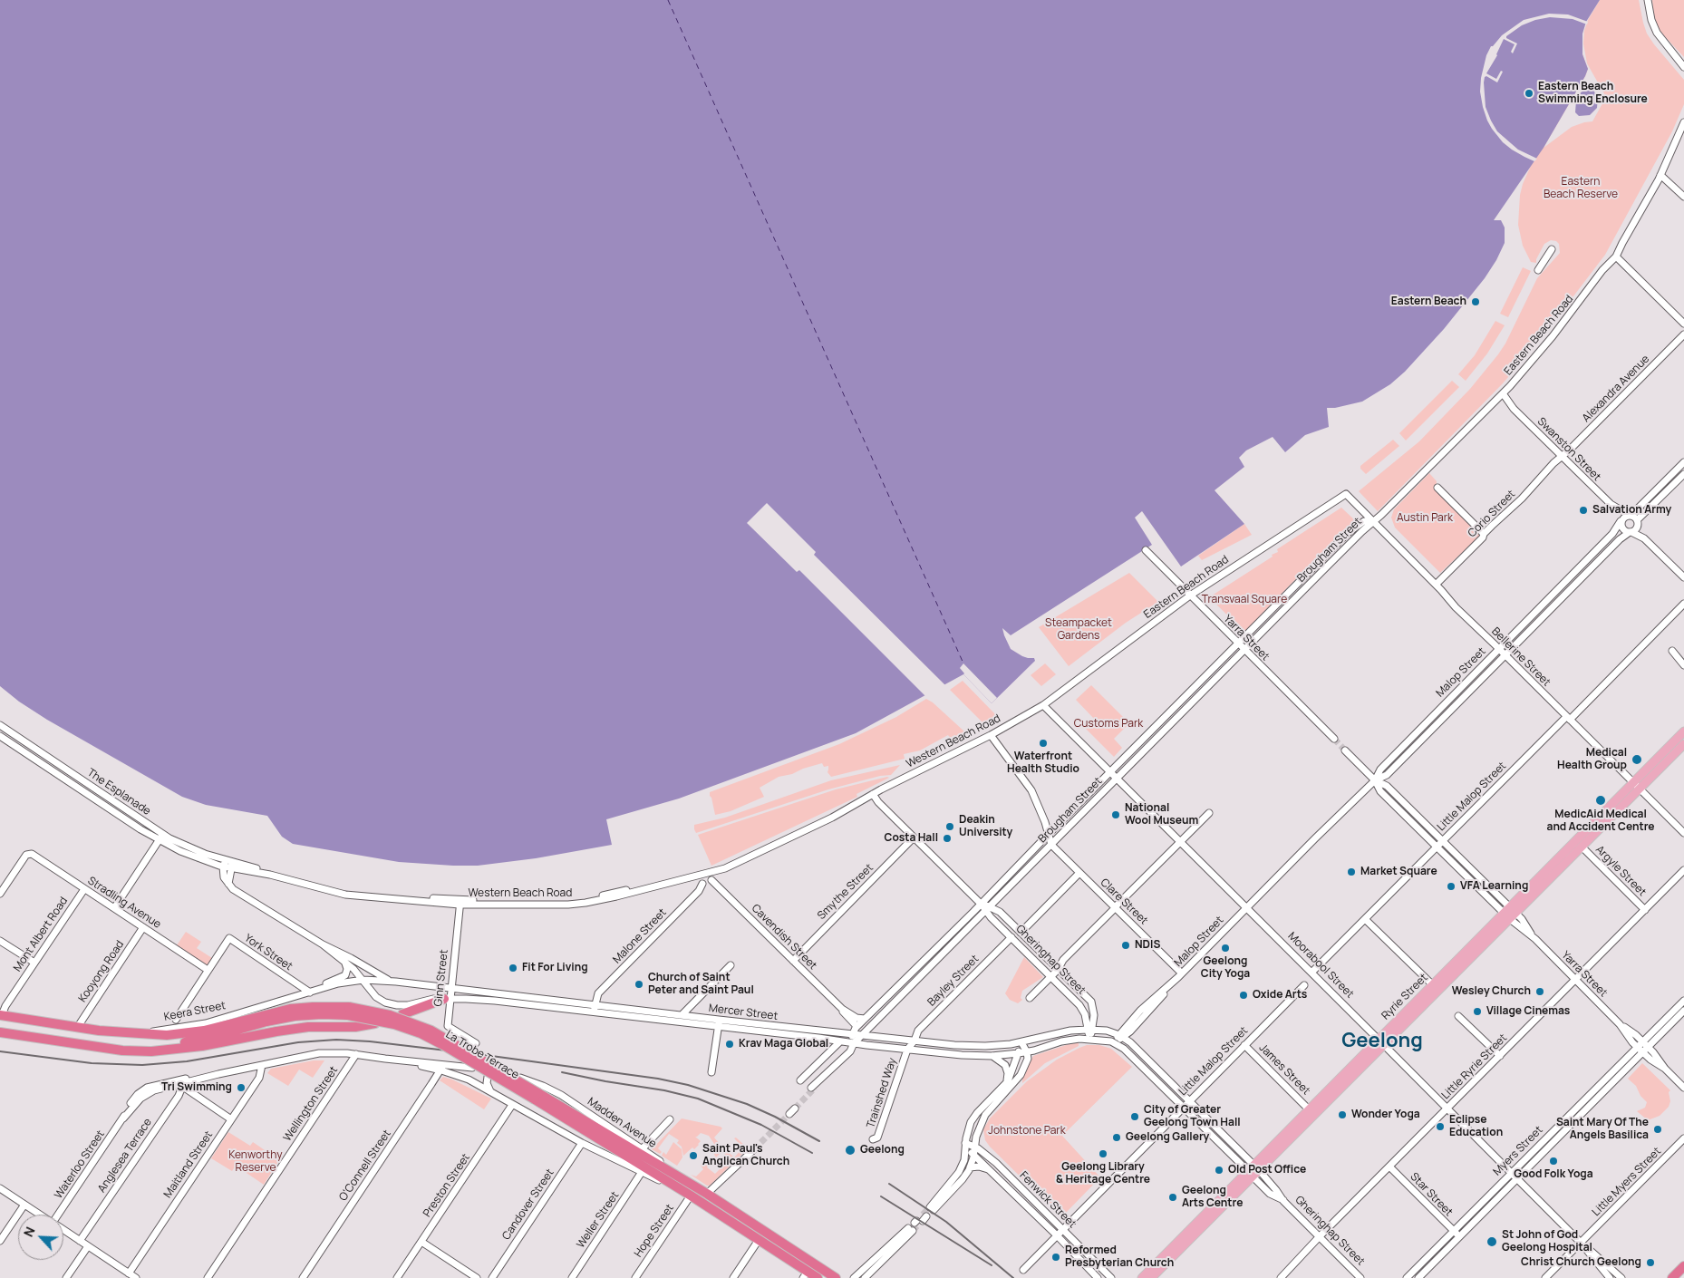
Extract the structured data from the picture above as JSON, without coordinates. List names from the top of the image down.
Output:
{
  "streets": {
    "highway": ["Keera Street", "La Trobe Terrace"],
    "main road": ["Ryrie Street"],
    "street": [
      "Eastern Beach Road",
      "Alexandra Avenue",
      "Swanston Street",
      "Corio Street",
      "Brougham Street",
      "Yarra Street",
      "Bellerine Street",
      "Malop Street",
      "Western Beach Road",
      "The Esplanade",
      "Little Malop Street",
      "Argyle Street",
      "Smythe Street",
      "Clare Street",
      "Stradling Avenue",
      "Mont Albert Road",
      "Malone Street",
      "Cavendish Street",
      "York Street",
      "Gheringhap Street",
      "Moorabool Street",
      "Kooyong Road",
      "Ginn Street",
      "Bayley Street",
      "Mercer Street",
      "Little Ryrie Street",
      "James Street",
      "Trainshed Way",
      "Wellington Street",
      "Madden Avenue",
      "Myers Street",
      "Anglesea Terrace",
      "Waterloo Street",
      "Maitland Street",
      "O'Connell Street",
      "Little Myers Street",
      "Preston Street",
      "Star Street",
      "Fenwick Street",
      "Candover Street",
      "Weller Street",
      "Hope Street"
    ]
  },
  "crossings": [
    ["Eastern Beach Road", "Swanston Street"],
    ["Eastern Beach Road", "Brougham Street"],
    ["Eastern Beach Road", "Yarra Street"],
    ["Eastern Beach Road", "Bellerine Street"],
    ["Eastern Beach Road", "Western Beach Road"],
    ["Eastern Beach Road", "Moorabool Street"],
    ["Alexandra Avenue", "Swanston Street"],
    ["Alexandra Avenue", "Corio Street"],
    ["Swanston Street", "Corio Street"],
    ["Swanston Street", "Malop Street"],
    ["Corio Street", "Bellerine Street"],
    ["Brougham Street", "Yarra Street"],
    ["Brougham Street", "Bellerine Street"],
    ["Brougham Street", "Clare Street"],
    ["Brougham Street", "Cavendish Street"],
    ["Brougham Street", "Gheringhap Street"],
    ["Brougham Street", "Moorabool Street"],
    ["Brougham Street", "Mercer Street"],
    ["Yarra Street", "Malop Street"],
    ["Yarra Street", "Little Malop Street"],
    ["Yarra Street", "Ryrie Street"],
    ["Yarra Street", "Little Ryrie Street"],
    ["Yarra Street", "Myers Street"],
    ["Bellerine Street", "Malop Street"],
    ["Bellerine Street", "Little Malop Street"],
    ["Bellerine Street", "Ryrie Street"],
    ["Malop Street", "Clare Street"],
    ["Malop Street", "Gheringhap Street"],
    ["Malop Street", "Moorabool Street"],
    ["Western Beach Road", "The Esplanade"],
    ["Western Beach Road", "Gheringhap Street"],
    ["Western Beach Road", "Moorabool Street"],
    ["Western Beach Road", "Ginn Street"],
    ["Little Malop Street", "Gheringhap Street"],
    ["Little Malop Street", "Moorabool Street"],
    ["Little Malop Street", "James Street"],
    ["Little Malop Street", "Fenwick Street"],
    ["Argyle Street", "Ryrie Street"],
    ["Argyle Street", "Little Ryrie Street"],
    ["Smythe Street", "Cavendish Street"],
    ["Smythe Street", "Gheringhap Street"],
    ["Stradling Avenue", "Mont Albert Road"],
    ["Stradling Avenue", "York Street"],
    ["Stradling Avenue", "Kooyong Road"],
    ["Mont Albert Road", "Keera Street"],
    ["Malone Street", "Mercer Street"],
    ["York Street", "Keera Street"],
    ["Gheringhap Street", "Bayley Street"],
    ["Gheringhap Street", "Ryrie Street"],
    ["Gheringhap Street", "Mercer Street"],
    ["Gheringhap Street", "Little Ryrie Street"],
    ["Moorabool Street", "Ryrie Street"],
    ["Moorabool Street", "Little Ryrie Street"],
    ["Moorabool Street", "Myers Street"],
    ["Moorabool Street", "Little Myers Street"],
    ["Kooyong Road", "Keera Street"],
    ["Ginn Street", "Mercer Street"],
    ["Bayley Street", "Mercer Street"],
    ["Bayley Street", "Trainshed Way"],
    ["Ryrie Street", "James Street"],
    ["Keera Street", "Mercer Street"],
    ["Keera Street", "La Trobe Terrace"],
    ["Mercer Street", "Trainshed Way"],
    ["La Trobe Terrace", "Madden Avenue"],
    ["La Trobe Terrace", "Hope Street"],
    ["Little Ryrie Street", "Star Street"],
    ["Myers Street", "Star Street"],
    ["Anglesea Terrace", "Waterloo Street"]
  ],
  "districts": ["Geelong"],
  "parks": [
    "Eastern Beach Reserve",
    "Austin Park",
    "Transvaal Square",
    "Steampacket Gardens",
    "Customs Park",
    "Johnstone Park",
    "Kenworthy Reserve"
  ],
  "places": [
    "Eastern Beach Swimming Enclosure",
    "Eastern Beach",
    "Salvation Army",
    "Waterfront Health Studio",
    "Medical Health Group",
    "MedicAid Medical and Accident Centre",
    "National Wool Museum",
    "Deakin University",
    "Costa Hall",
    "Market Square",
    "VFA Learning",
    "NDIS",
    "Geelong City Yoga",
    "Fit For Living",
    "Church of Saint Peter and Saint Paul",
    "Wesley Church",
    "Oxide Arts",
    "Village Cinemas",
    "Krav Maga Global",
    "Tri Swimming",
    "Wonder Yoga",
    "City of Greater Geelong Town Hall",
    "Eclipse Education",
    "Saint Mary Of The Angels Basilica",
    "Geelong Gallery",
    "Geelong",
    "Geelong Library & Heritage Centre",
    "Saint Paul's Anglican Church",
    "Good Folk Yoga",
    "Old Post Office",
    "Geelong Arts Centre",
    "St John of God Geelong Hospital",
    "Reformed Presbyterian Church",
    "Christ Church Geelong"
  ],
  "north": "top left"
}
